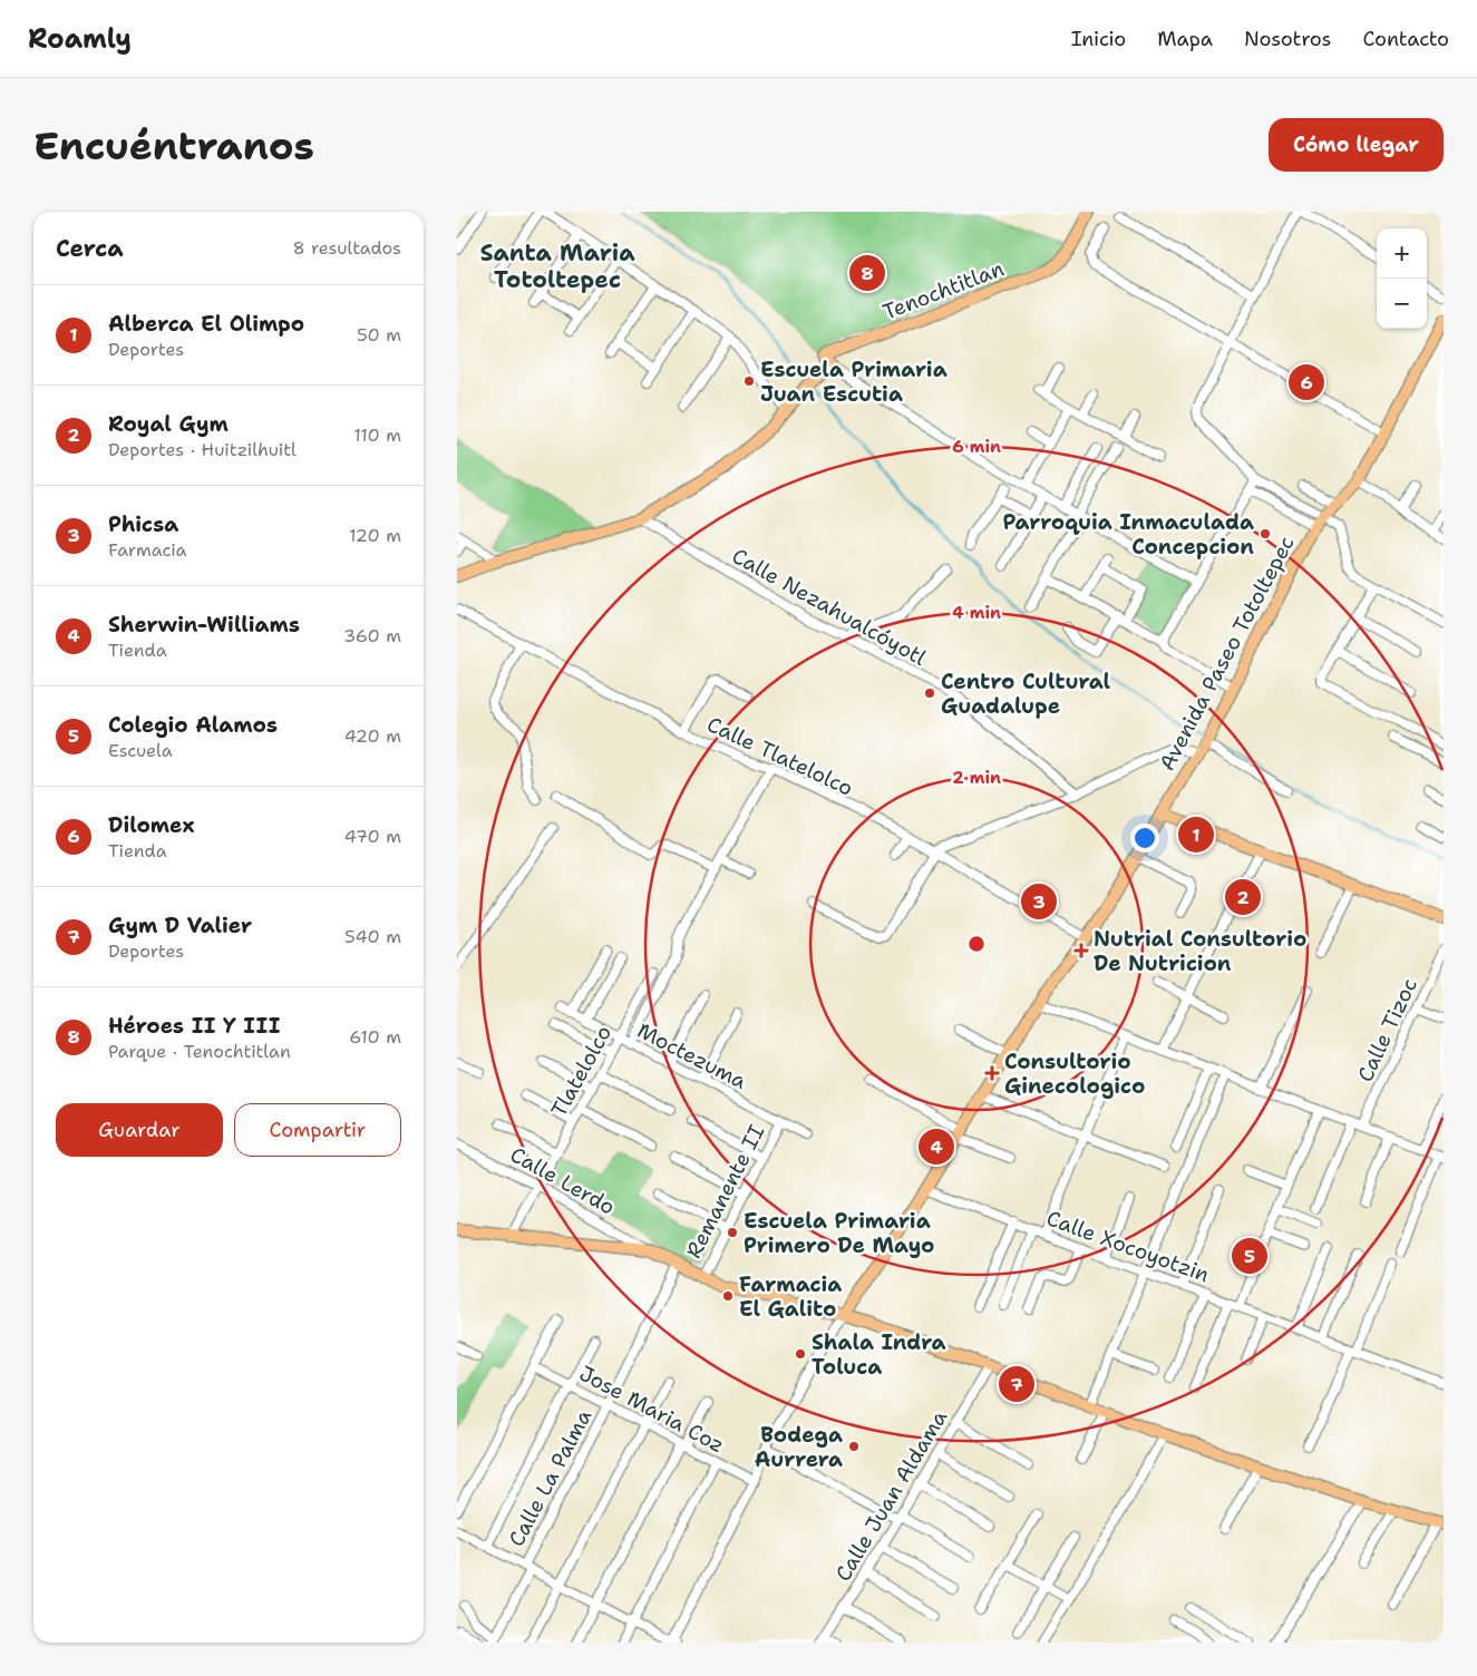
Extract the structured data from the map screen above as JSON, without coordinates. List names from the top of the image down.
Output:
{
  "streets": {
    "main road": ["Tenochtitlan", "Avenida Paseo Totoltepec"],
    "street": [
      "Calle Nezahualcóyotl",
      "Calle Tlatelolco",
      "Calle Tizoc",
      "Moctezuma",
      "Tlatelolco",
      "Calle Lerdo",
      "Remanente II",
      "Calle Xocoyotzin",
      "Jose Maria Coz",
      "Calle La Palma",
      "Calle Juan Aldama"
    ]
  },
  "crossings": [
    ["Tenochtitlan", "Calle Nezahualcóyotl"],
    ["Avenida Paseo Totoltepec", "Calle Tlatelolco"],
    ["Avenida Paseo Totoltepec", "Calle Xocoyotzin"],
    ["Moctezuma", "Tlatelolco"],
    ["Moctezuma", "Remanente II"],
    ["Tlatelolco", "Calle Lerdo"],
    ["Jose Maria Coz", "Calle La Palma"]
  ],
  "districts": ["Santa Maria Totoltepec"],
  "places": {
    "other": [
      "Escuela Primaria Juan Escutia",
      "Parroquia Inmaculada Concepcion",
      "Centro Cultural Guadalupe",
      "Escuela Primaria Primero De Mayo",
      "Farmacia El Galito",
      "Shala Indra Toluca",
      "Bodega Aurrera"
    ],
    "health": ["Nutrial Consultorio De Nutricion", "Consultorio Ginecologico"]
  },
  "page": {
    "header": "Roamly",
    "nav": [
      "Inicio",
      "Mapa",
      "Nosotros",
      "Contacto"
    ],
    "buttons": [
      "Cómo llegar",
      ["Guardar", "Compartir"]
    ],
    "title": "Encuéntranos",
    "heading": ["Cerca", "8 resultados"],
    "map_buttons": ["+", "−"],
    "pins": [
      "8",
      "6",
      "1",
      "2",
      "3",
      "4",
      "5",
      "7"
    ],
    "list": [
      {
        "mark": "1",
        "name": "Alberca El Olimpo",
        "note": "Deportes",
        "value": "50 m"
      },
      {
        "mark": "2",
        "name": "Royal Gym",
        "note": "Deportes · Huitzilhuitl",
        "value": "110 m"
      },
      {
        "mark": "3",
        "name": "Phicsa",
        "note": "Farmacia",
        "value": "120 m"
      },
      {
        "mark": "4",
        "name": "Sherwin-Williams",
        "note": "Tienda",
        "value": "360 m"
      },
      {
        "mark": "5",
        "name": "Colegio Alamos",
        "note": "Escuela",
        "value": "420 m"
      },
      {
        "mark": "6",
        "name": "Dilomex",
        "note": "Tienda",
        "value": "470 m"
      },
      {
        "mark": "7",
        "name": "Gym D Valier",
        "note": "Deportes",
        "value": "540 m"
      },
      {
        "mark": "8",
        "name": "Héroes II Y III",
        "note": "Parque · Tenochtitlan",
        "value": "610 m"
      }
    ]
  },
  "rings": ["6 min", "4 min", "2 min"]
}
